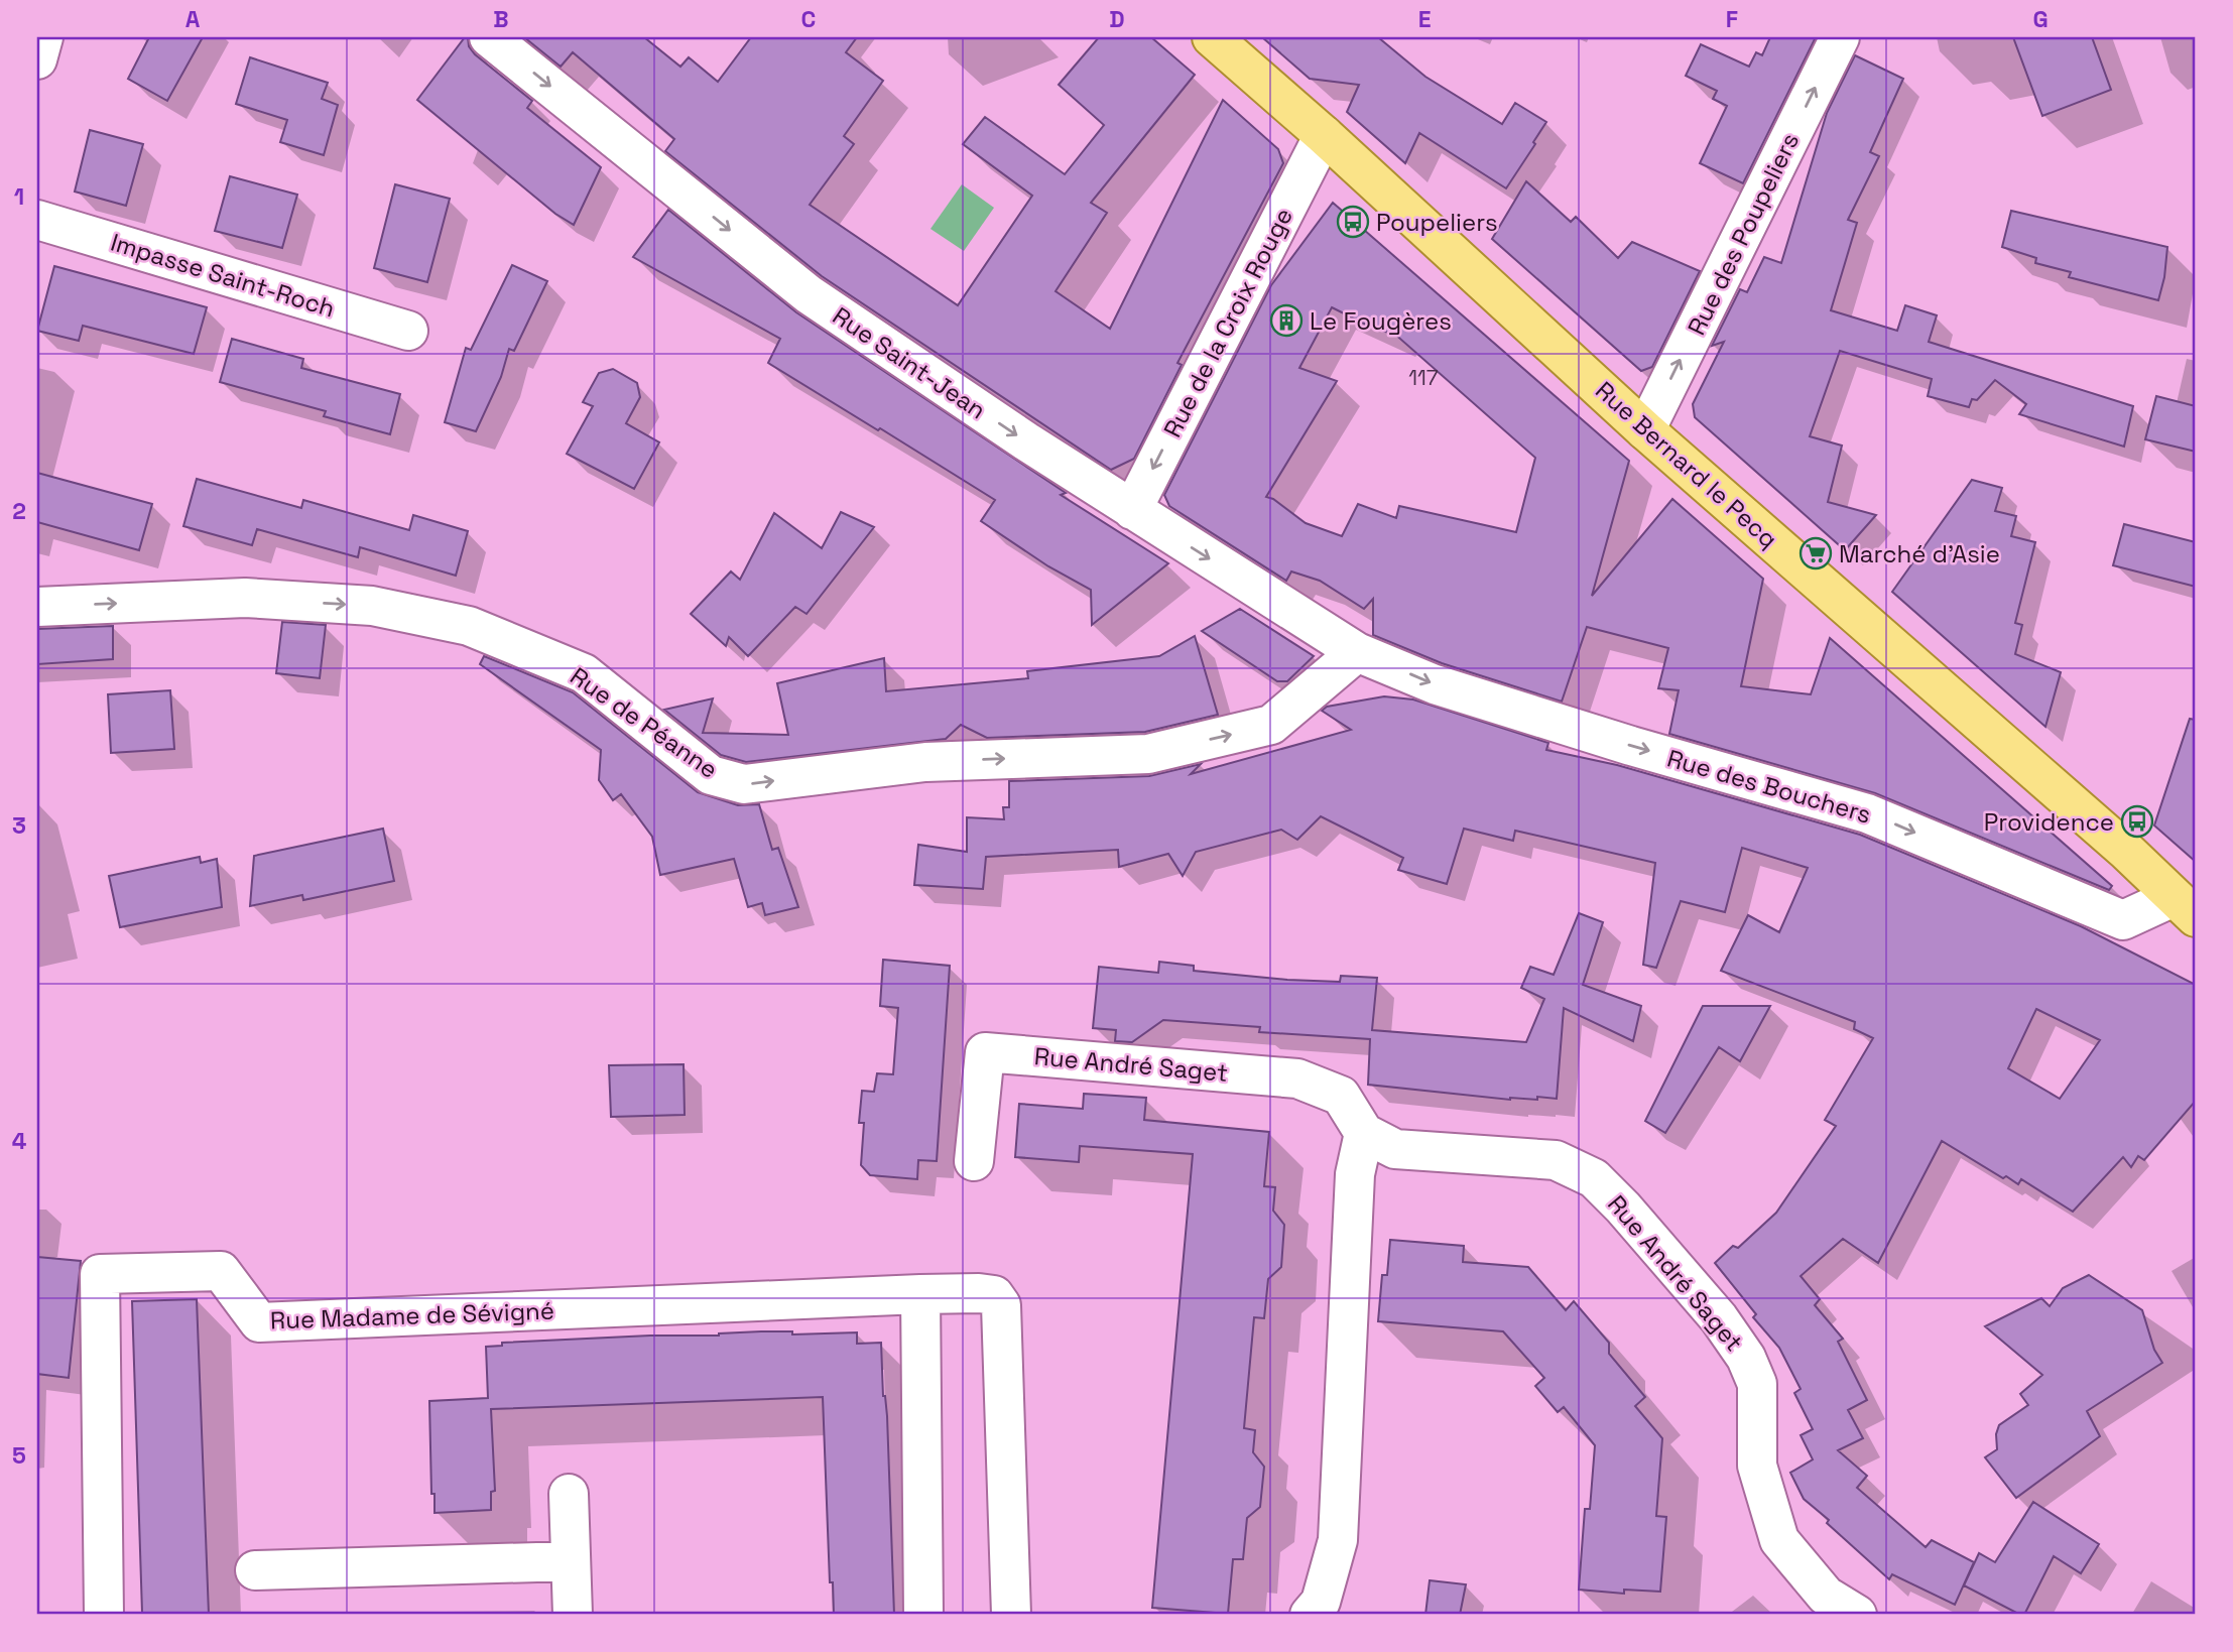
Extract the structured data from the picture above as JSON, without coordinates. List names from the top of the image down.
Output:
{
  "streets": {
    "main road": ["Rue Bernard le Pecq"],
    "street": [
      "Rue des Poupeliers",
      "Impasse Saint-Roch",
      "Rue de la Croix Rouge",
      "Rue Saint-Jean",
      "Rue de Péanne",
      "Rue des Bouchers",
      "Rue André Saget",
      "Rue Madame de Sévigné"
    ]
  },
  "crossings": [
    ["Rue des Poupeliers", "Rue Bernard le Pecq"],
    ["Rue de la Croix Rouge", "Rue Saint-Jean"],
    ["Rue de la Croix Rouge", "Rue Bernard le Pecq"],
    ["Rue Saint-Jean", "Rue de Péanne"],
    ["Rue Saint-Jean", "Rue des Bouchers"],
    ["Rue Bernard le Pecq", "Rue des Bouchers"],
    ["Rue de Péanne", "Rue des Bouchers"]
  ],
  "one_way": [
    "Rue des Poupeliers",
    "Rue de la Croix Rouge",
    "Rue Saint-Jean",
    "Rue de Péanne",
    "Rue des Bouchers"
  ],
  "places": {
    "bus stop": ["Poupeliers", "Providence"],
    "building": ["Le Fougères"],
    "supermarket": ["Marché d'Asie"]
  },
  "house_numbers": ["117"],
  "grid": {
    "columns": [
      "A",
      "B",
      "C",
      "D",
      "E",
      "F",
      "G"
    ],
    "rows": [
      "1",
      "2",
      "3",
      "4",
      "5"
    ]
  }
}
